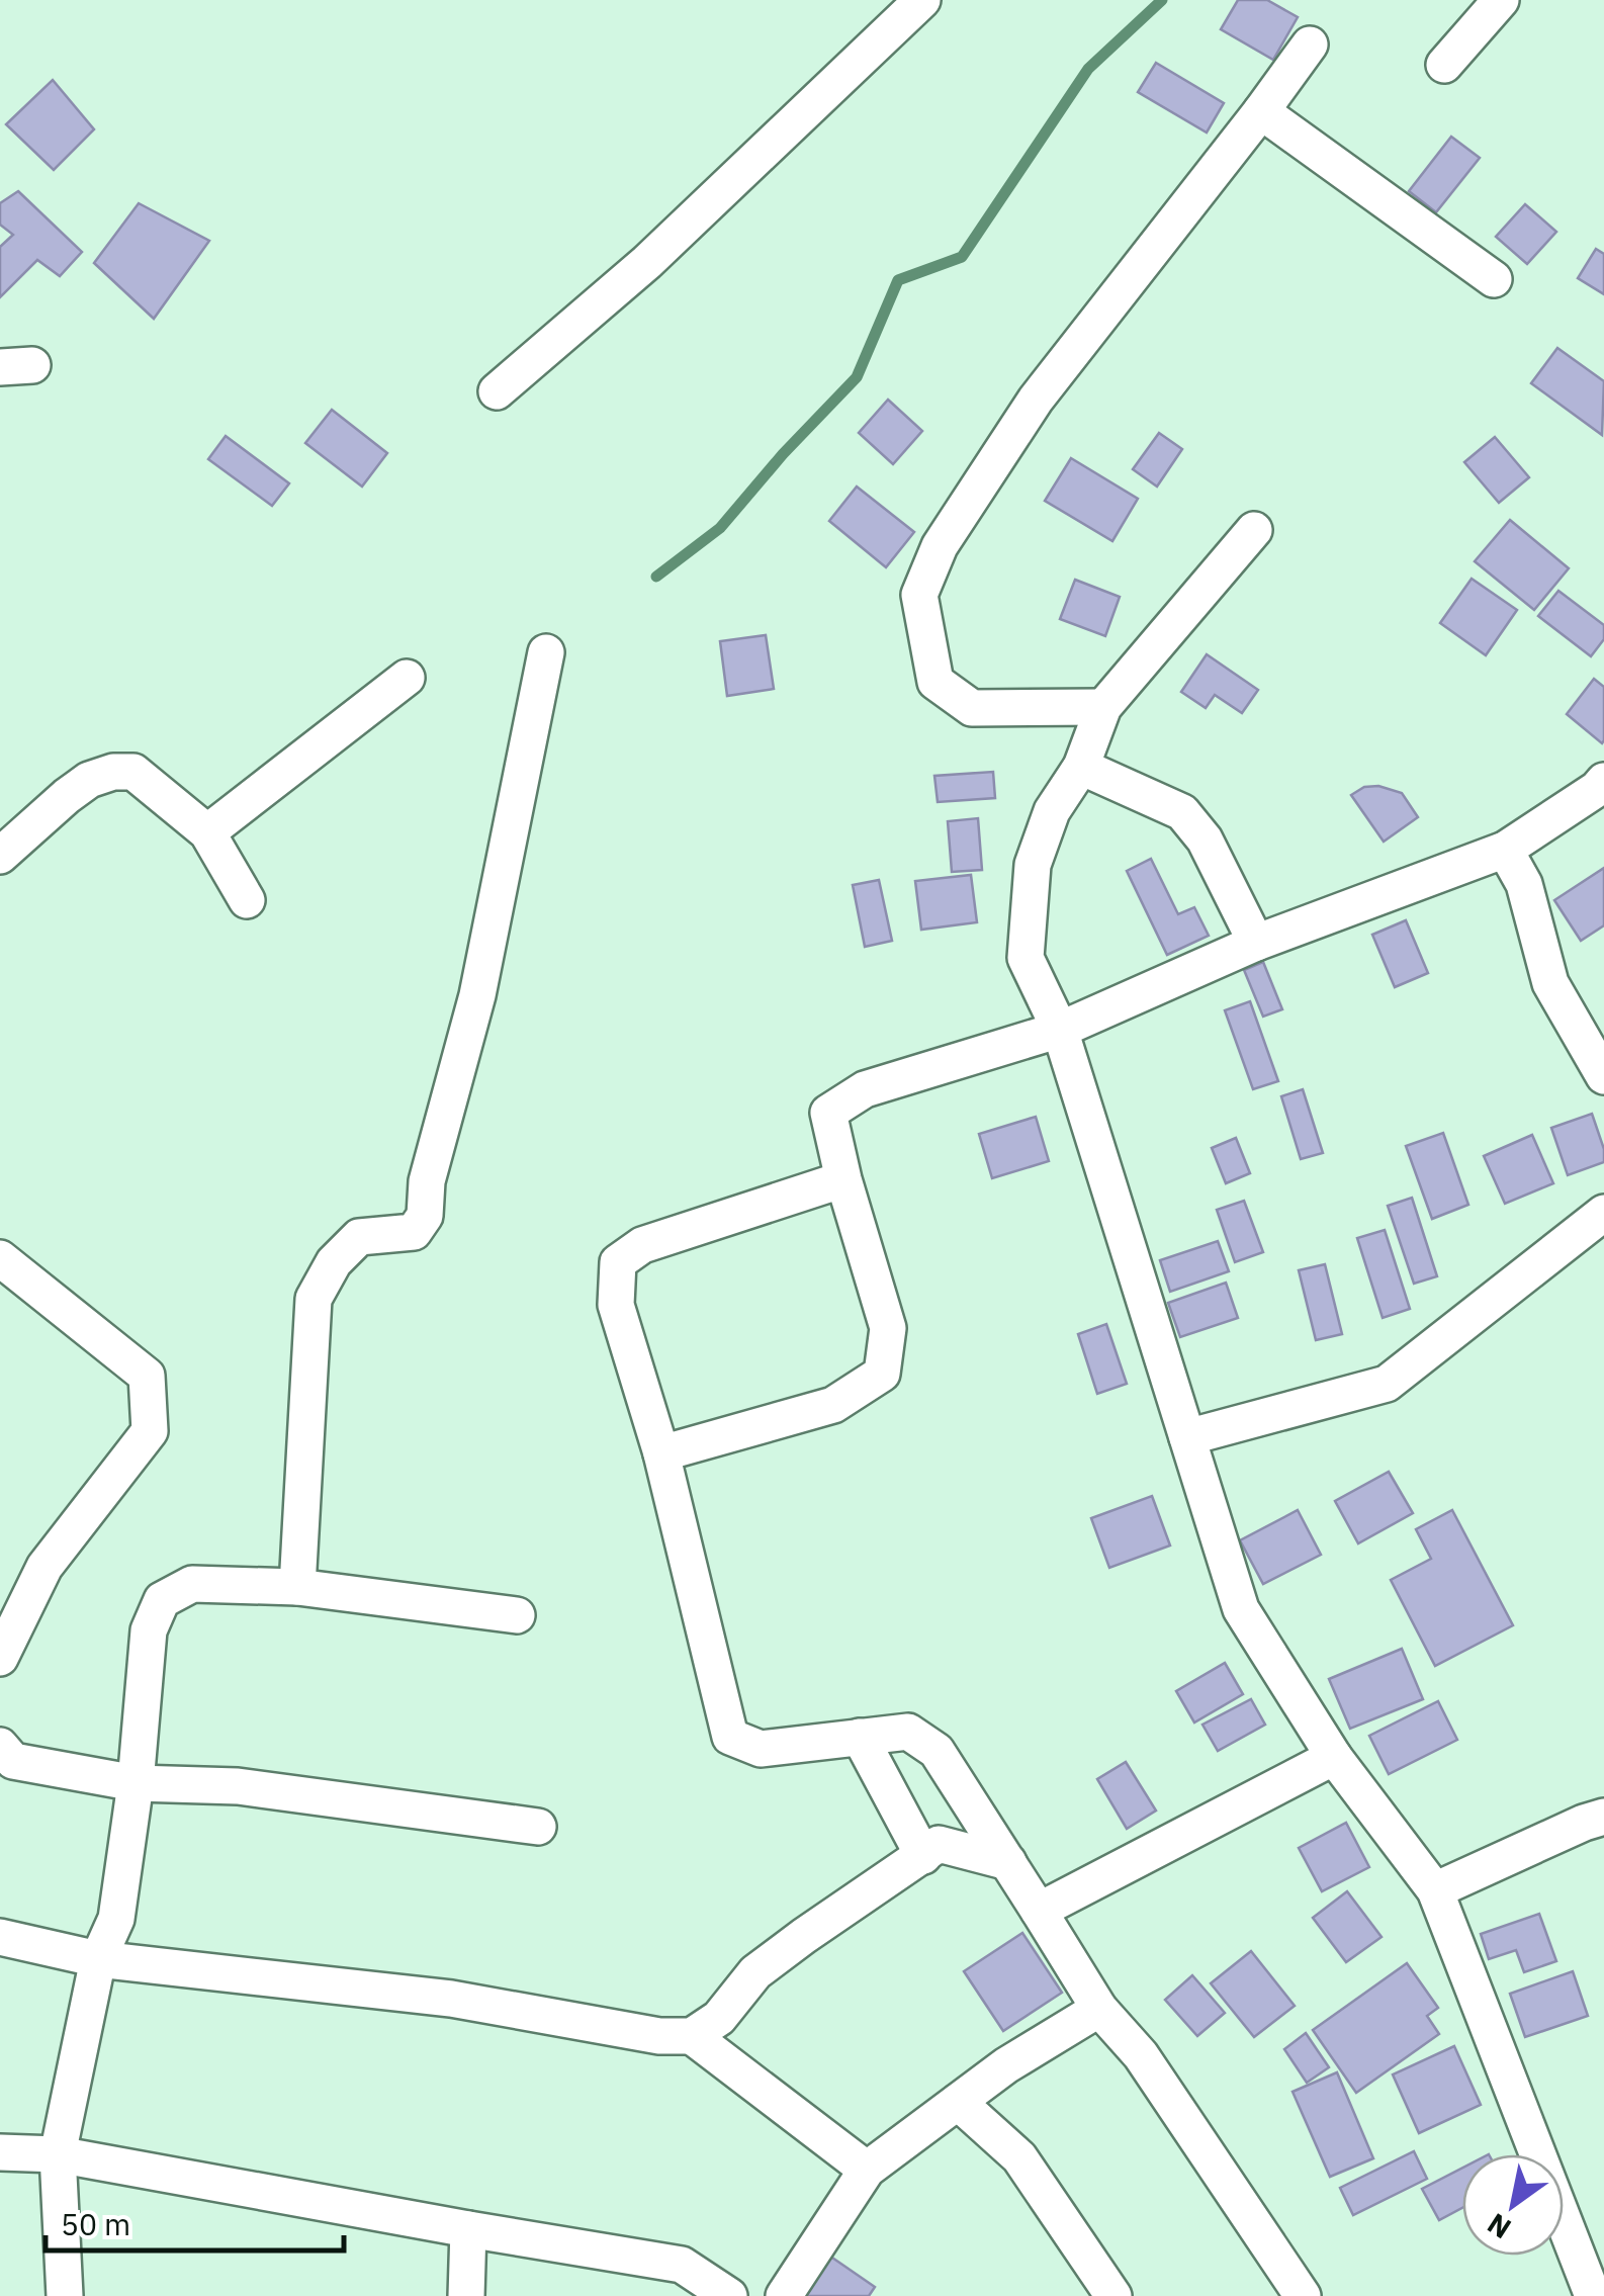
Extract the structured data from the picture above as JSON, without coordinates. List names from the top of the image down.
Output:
{
  "scale_bar": "50 m",
  "north": "bottom left"
}
